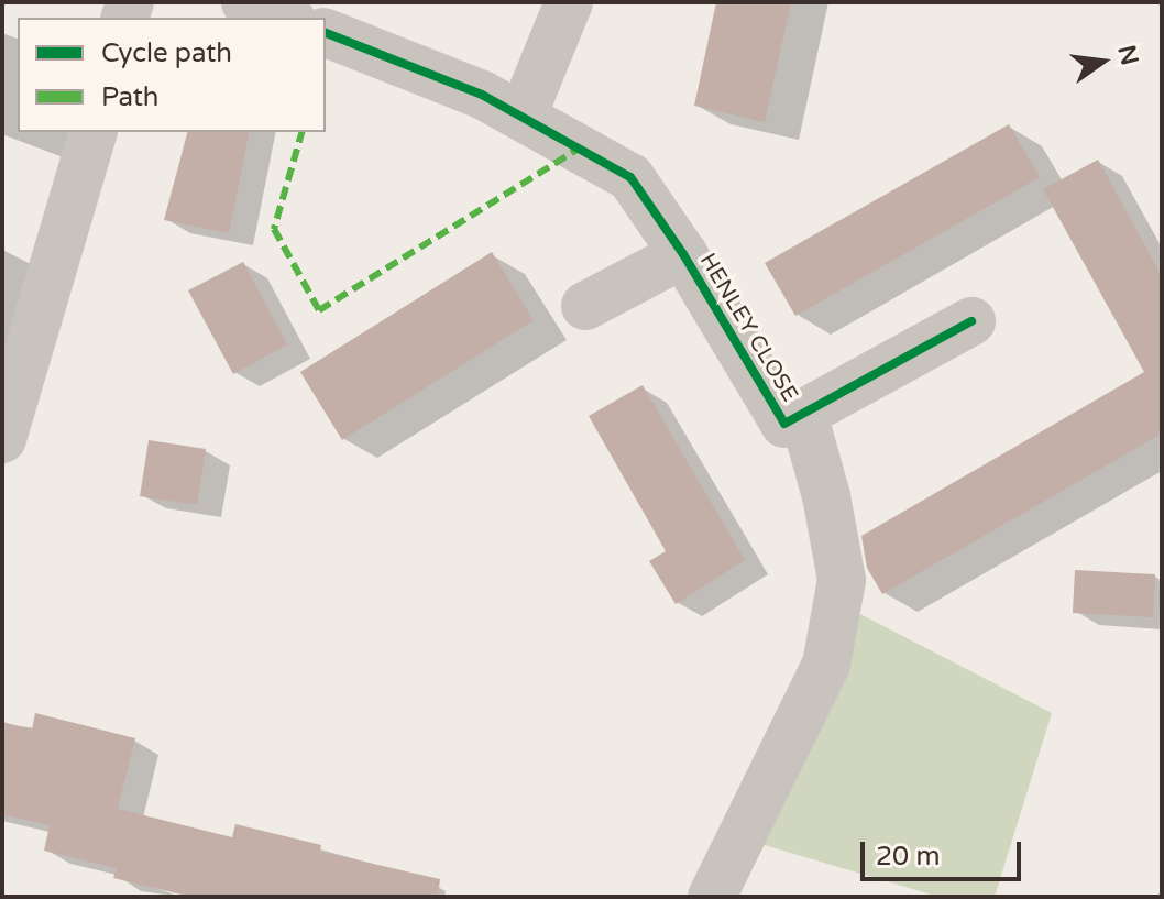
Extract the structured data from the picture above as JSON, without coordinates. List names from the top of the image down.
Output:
{
  "streets": {
    "street": ["HENLEY CLOSE"]
  },
  "legend": ["Cycle path", "Path"],
  "scale_bar": "20 m",
  "north": "right"
}
